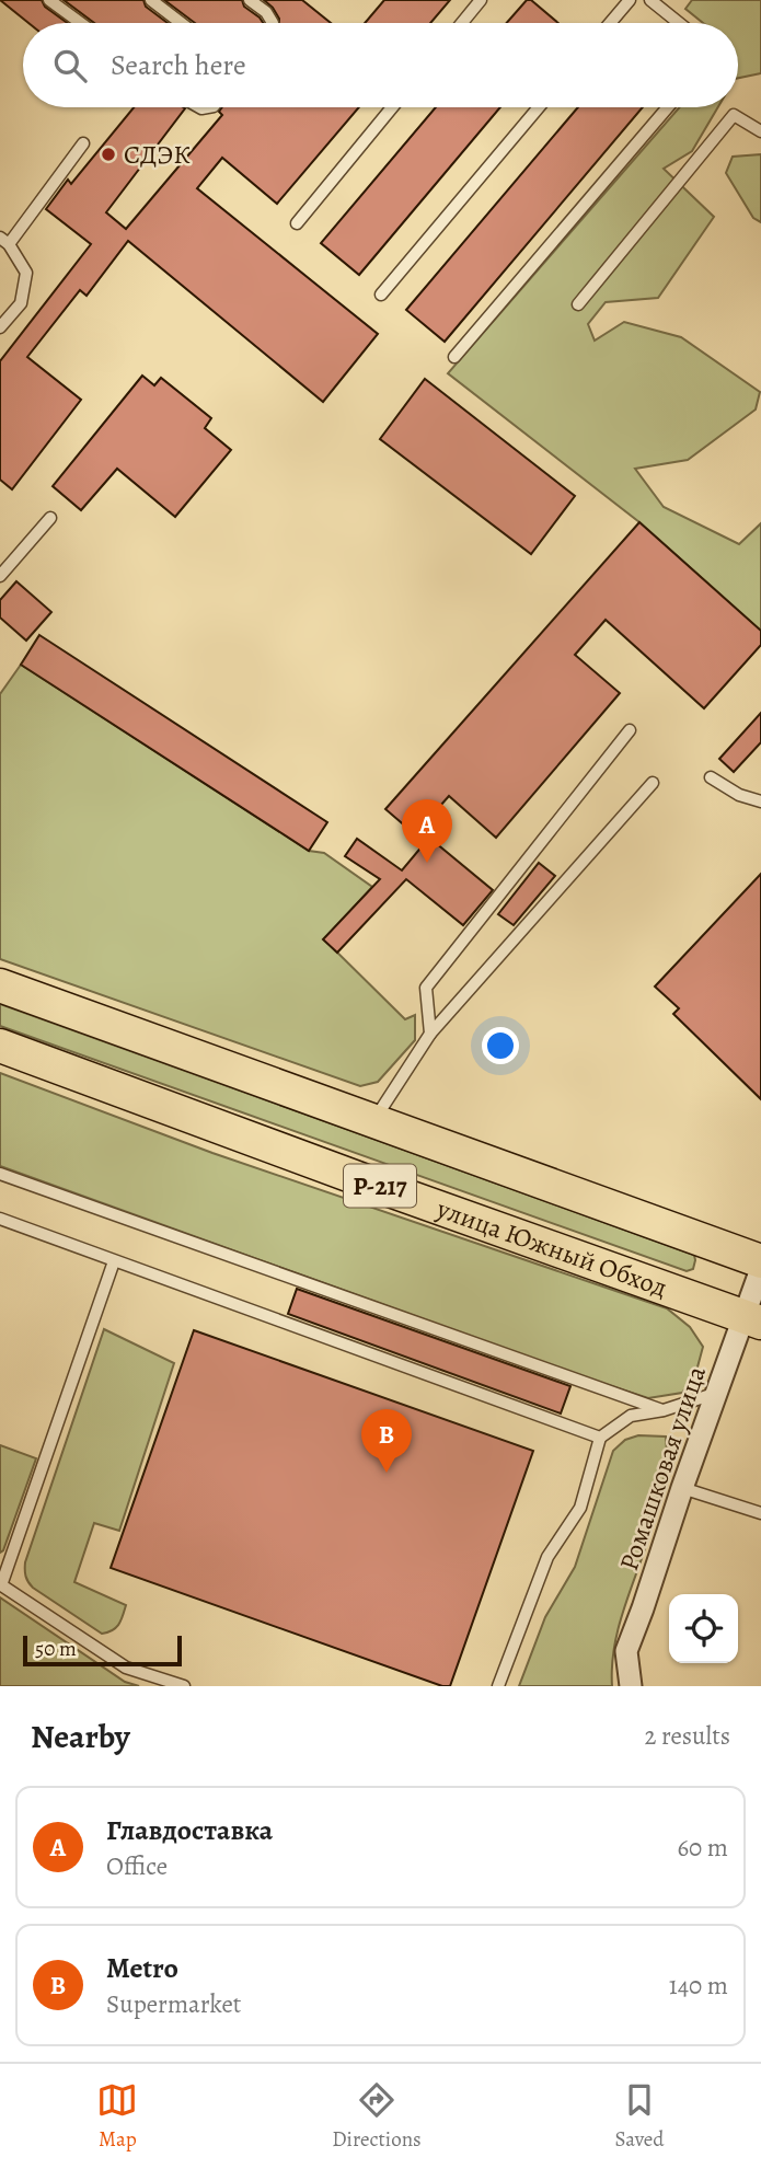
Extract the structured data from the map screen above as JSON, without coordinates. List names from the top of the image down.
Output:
{
  "streets": {
    "main road": ["Р-217", "улица Южный Обход"],
    "street": ["Ромашковая улица"]
  },
  "crossings": [
    ["улица Южный Обход", "Ромашковая улица"]
  ],
  "places": ["СДЭК"],
  "scale_bar": "50 m",
  "page": {
    "search": "Search here",
    "pins": ["A", "B"],
    "scale": "50 m",
    "heading": ["Nearby", "2 results"],
    "list": [
      {
        "mark": "A",
        "name": "Главдоставка",
        "note": "Office",
        "value": "60 m"
      },
      {
        "mark": "B",
        "name": "Metro",
        "note": "Supermarket",
        "value": "140 m"
      }
    ],
    "nav": ["Map", "Directions", "Saved"]
  }
}
